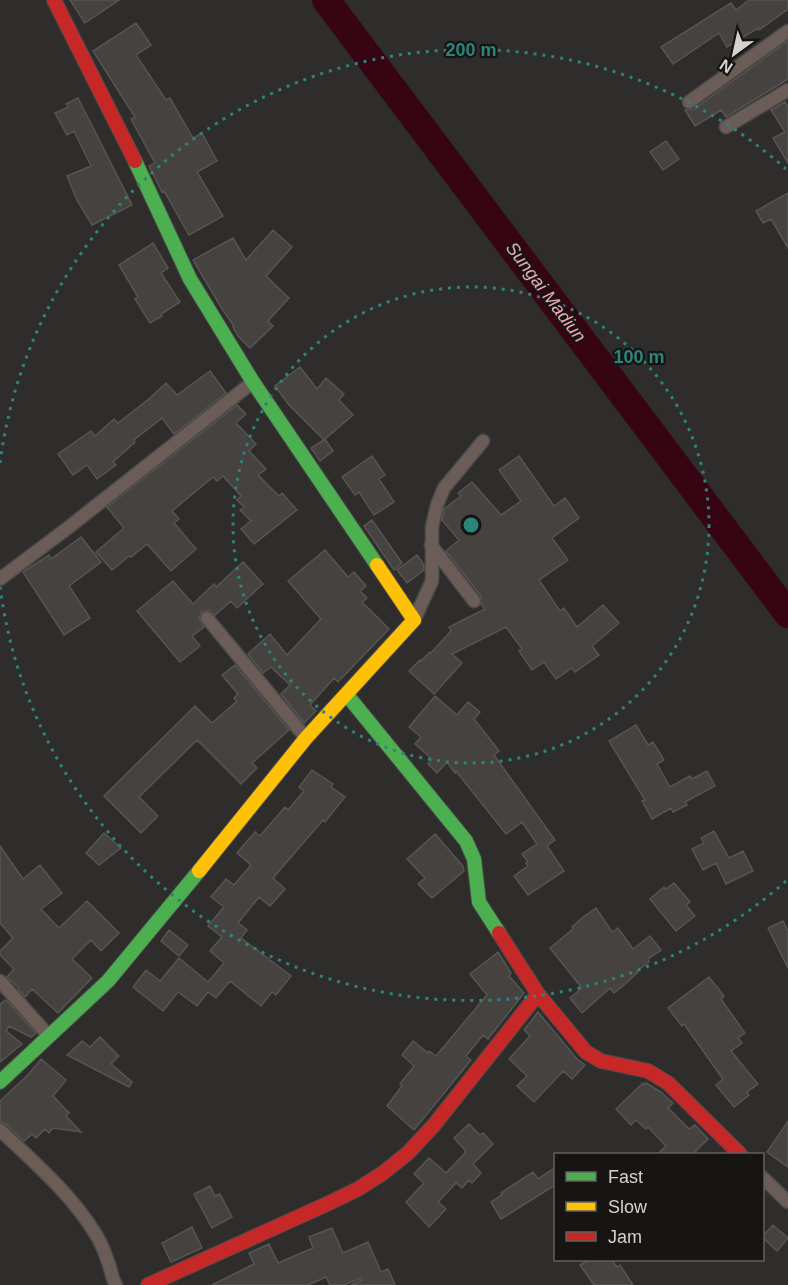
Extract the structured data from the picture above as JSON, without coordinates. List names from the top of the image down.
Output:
{
  "water": ["Sungai Madiun"],
  "legend": ["Fast", "Slow", "Jam"],
  "north": "bottom left",
  "rings": ["200 m", "100 m"]
}
